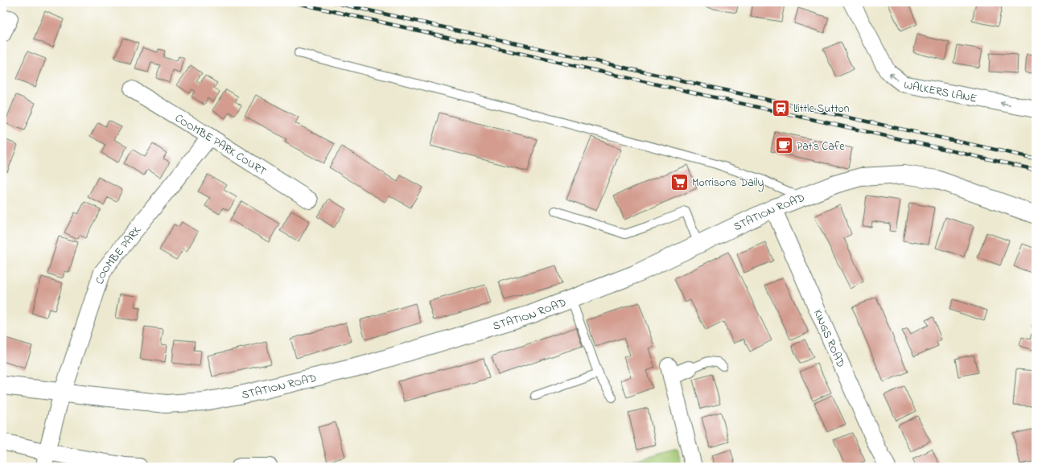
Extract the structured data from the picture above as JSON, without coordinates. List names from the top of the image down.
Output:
{
  "streets": {
    "main road": ["STATION ROAD"],
    "street": [
      "WALKERS LANE",
      "COOMBE PARK COURT",
      "COOMBE PARK",
      "KINGS ROAD"
    ]
  },
  "crossings": [
    ["COOMBE PARK COURT", "COOMBE PARK"],
    ["STATION ROAD", "COOMBE PARK"],
    ["STATION ROAD", "KINGS ROAD"]
  ],
  "one_way": ["WALKERS LANE"],
  "places": {
    "station": ["Little Sutton"],
    "cafe": ["Pat's Cafe"],
    "supermarket": ["Morrisons Daily"]
  }
}
